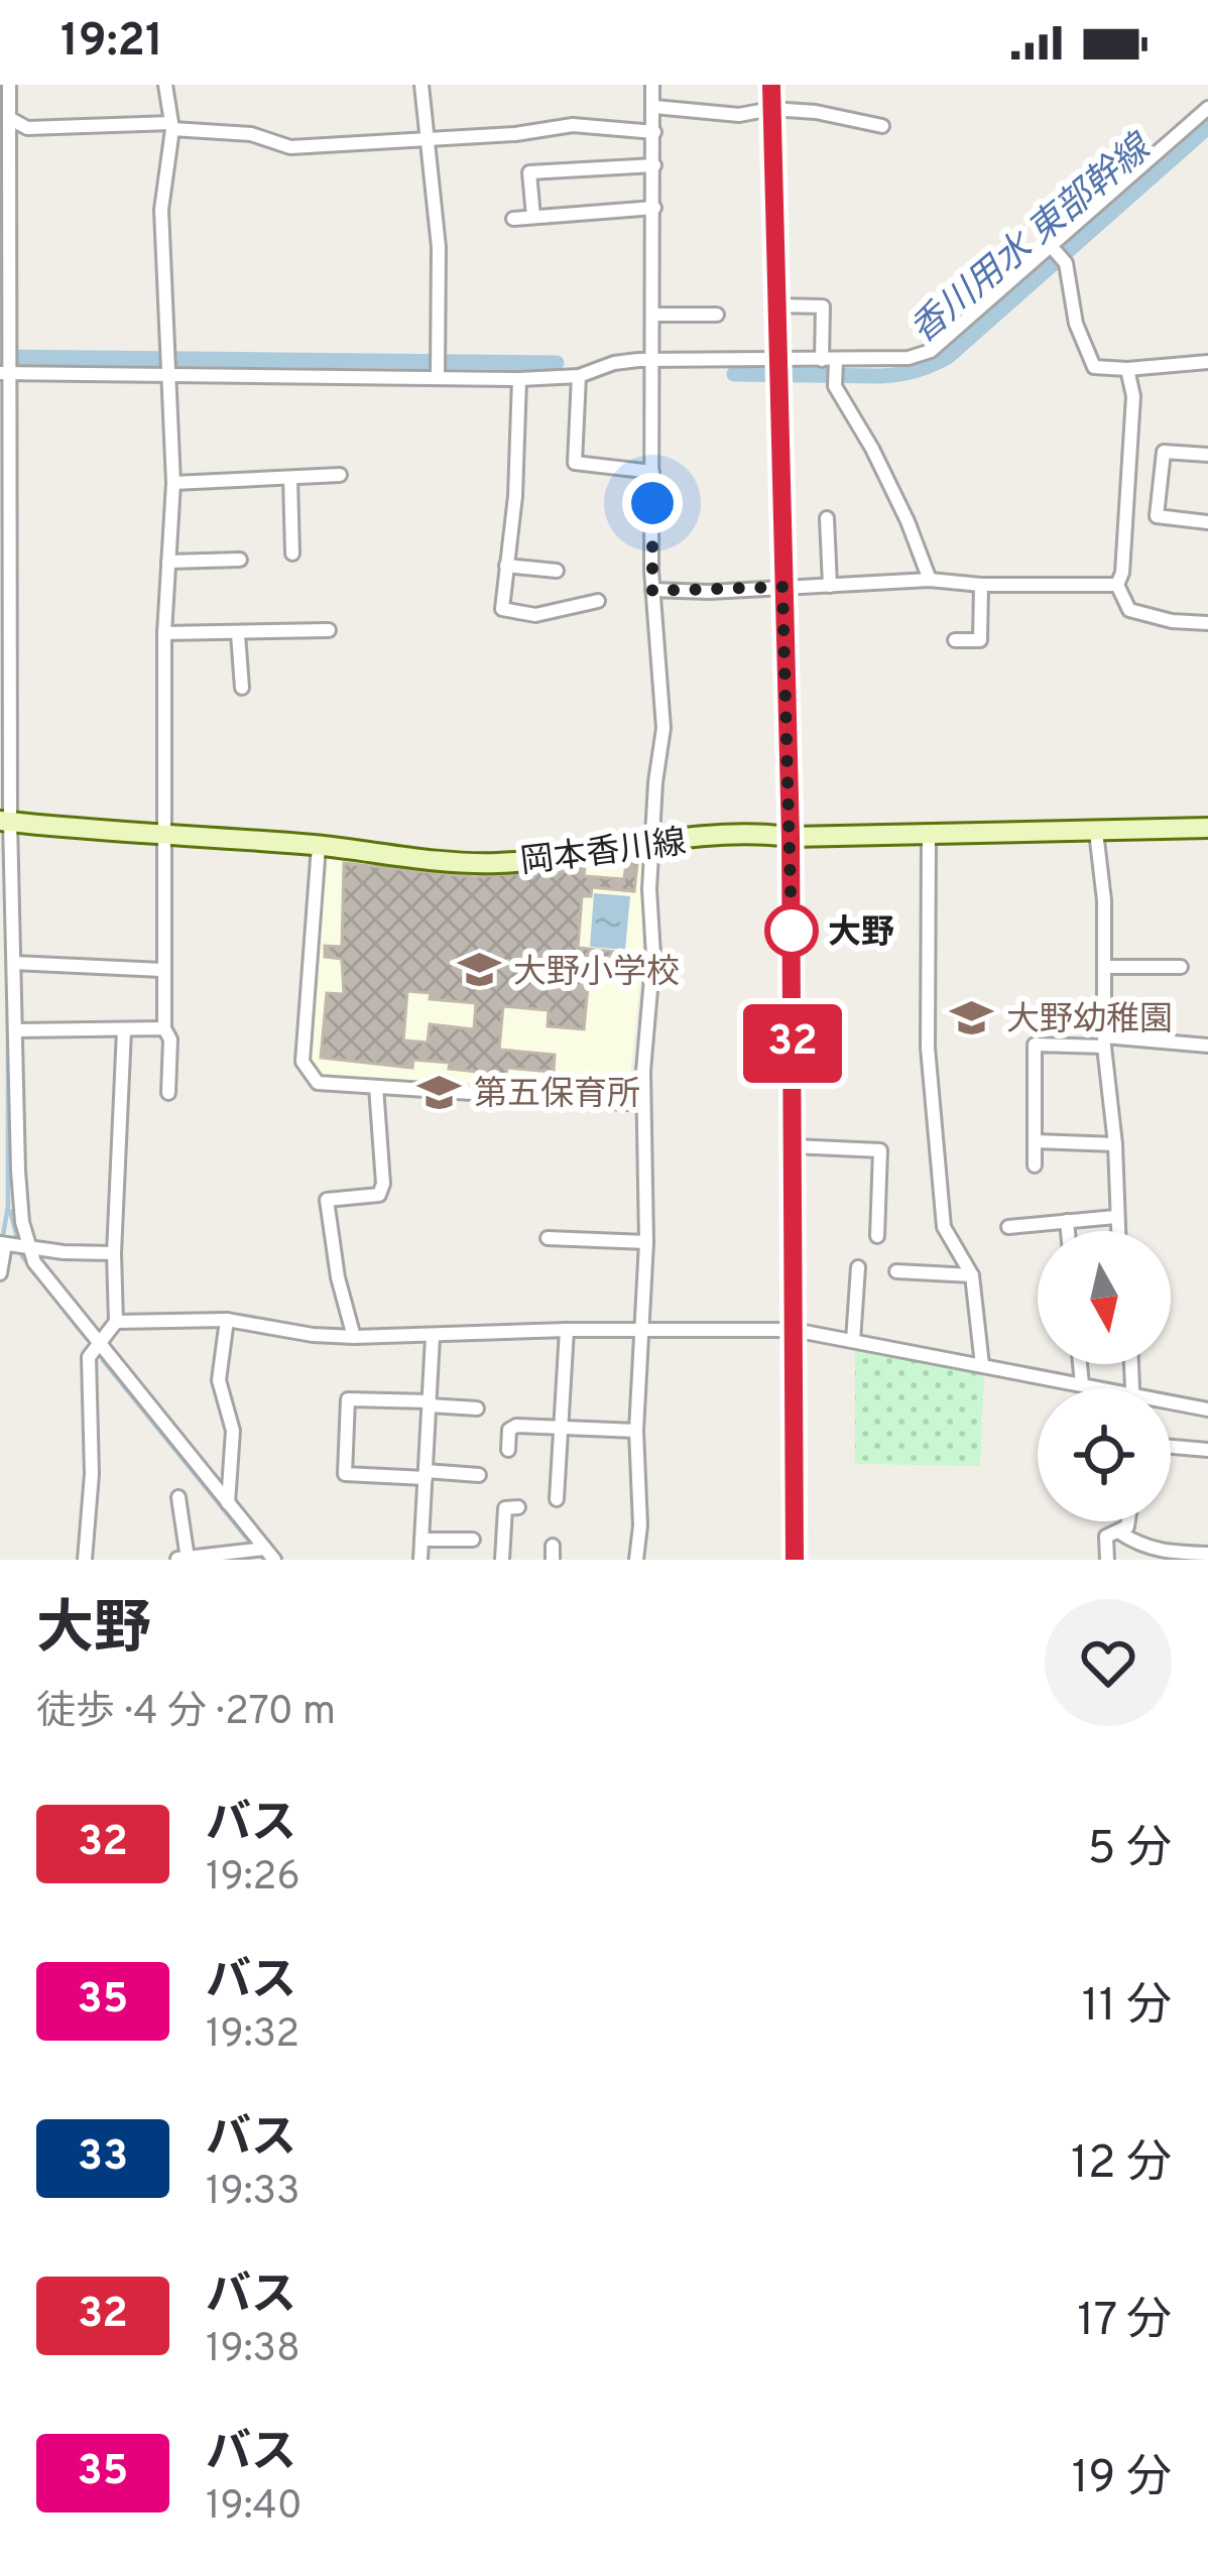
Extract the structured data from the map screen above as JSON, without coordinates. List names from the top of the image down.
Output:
{
  "streets": {
    "main road": ["岡本香川線"]
  },
  "water": ["香川用水 東部幹線"],
  "places": {
    "other": ["大野"],
    "school or university": ["大野小学校", "大野幼稚園", "第五保育所"]
  },
  "lines": ["bus line 32"],
  "north": "bottom",
  "page": {
    "status": "19:21",
    "on_map": "32",
    "heading": ["大野", "徒歩 · 4 分 · 270 m"],
    "list": [
      {
        "mark": "32",
        "name": "バス",
        "note": "19:26",
        "value": "5 分"
      },
      {
        "mark": "35",
        "name": "バス",
        "note": "19:32",
        "value": "11 分"
      },
      {
        "mark": "33",
        "name": "バス",
        "note": "19:33",
        "value": "12 分"
      },
      {
        "mark": "32",
        "name": "バス",
        "note": "19:38",
        "value": "17 分"
      },
      {
        "mark": "35",
        "name": "バス",
        "note": "19:40",
        "value": "19 分"
      }
    ]
  }
}
